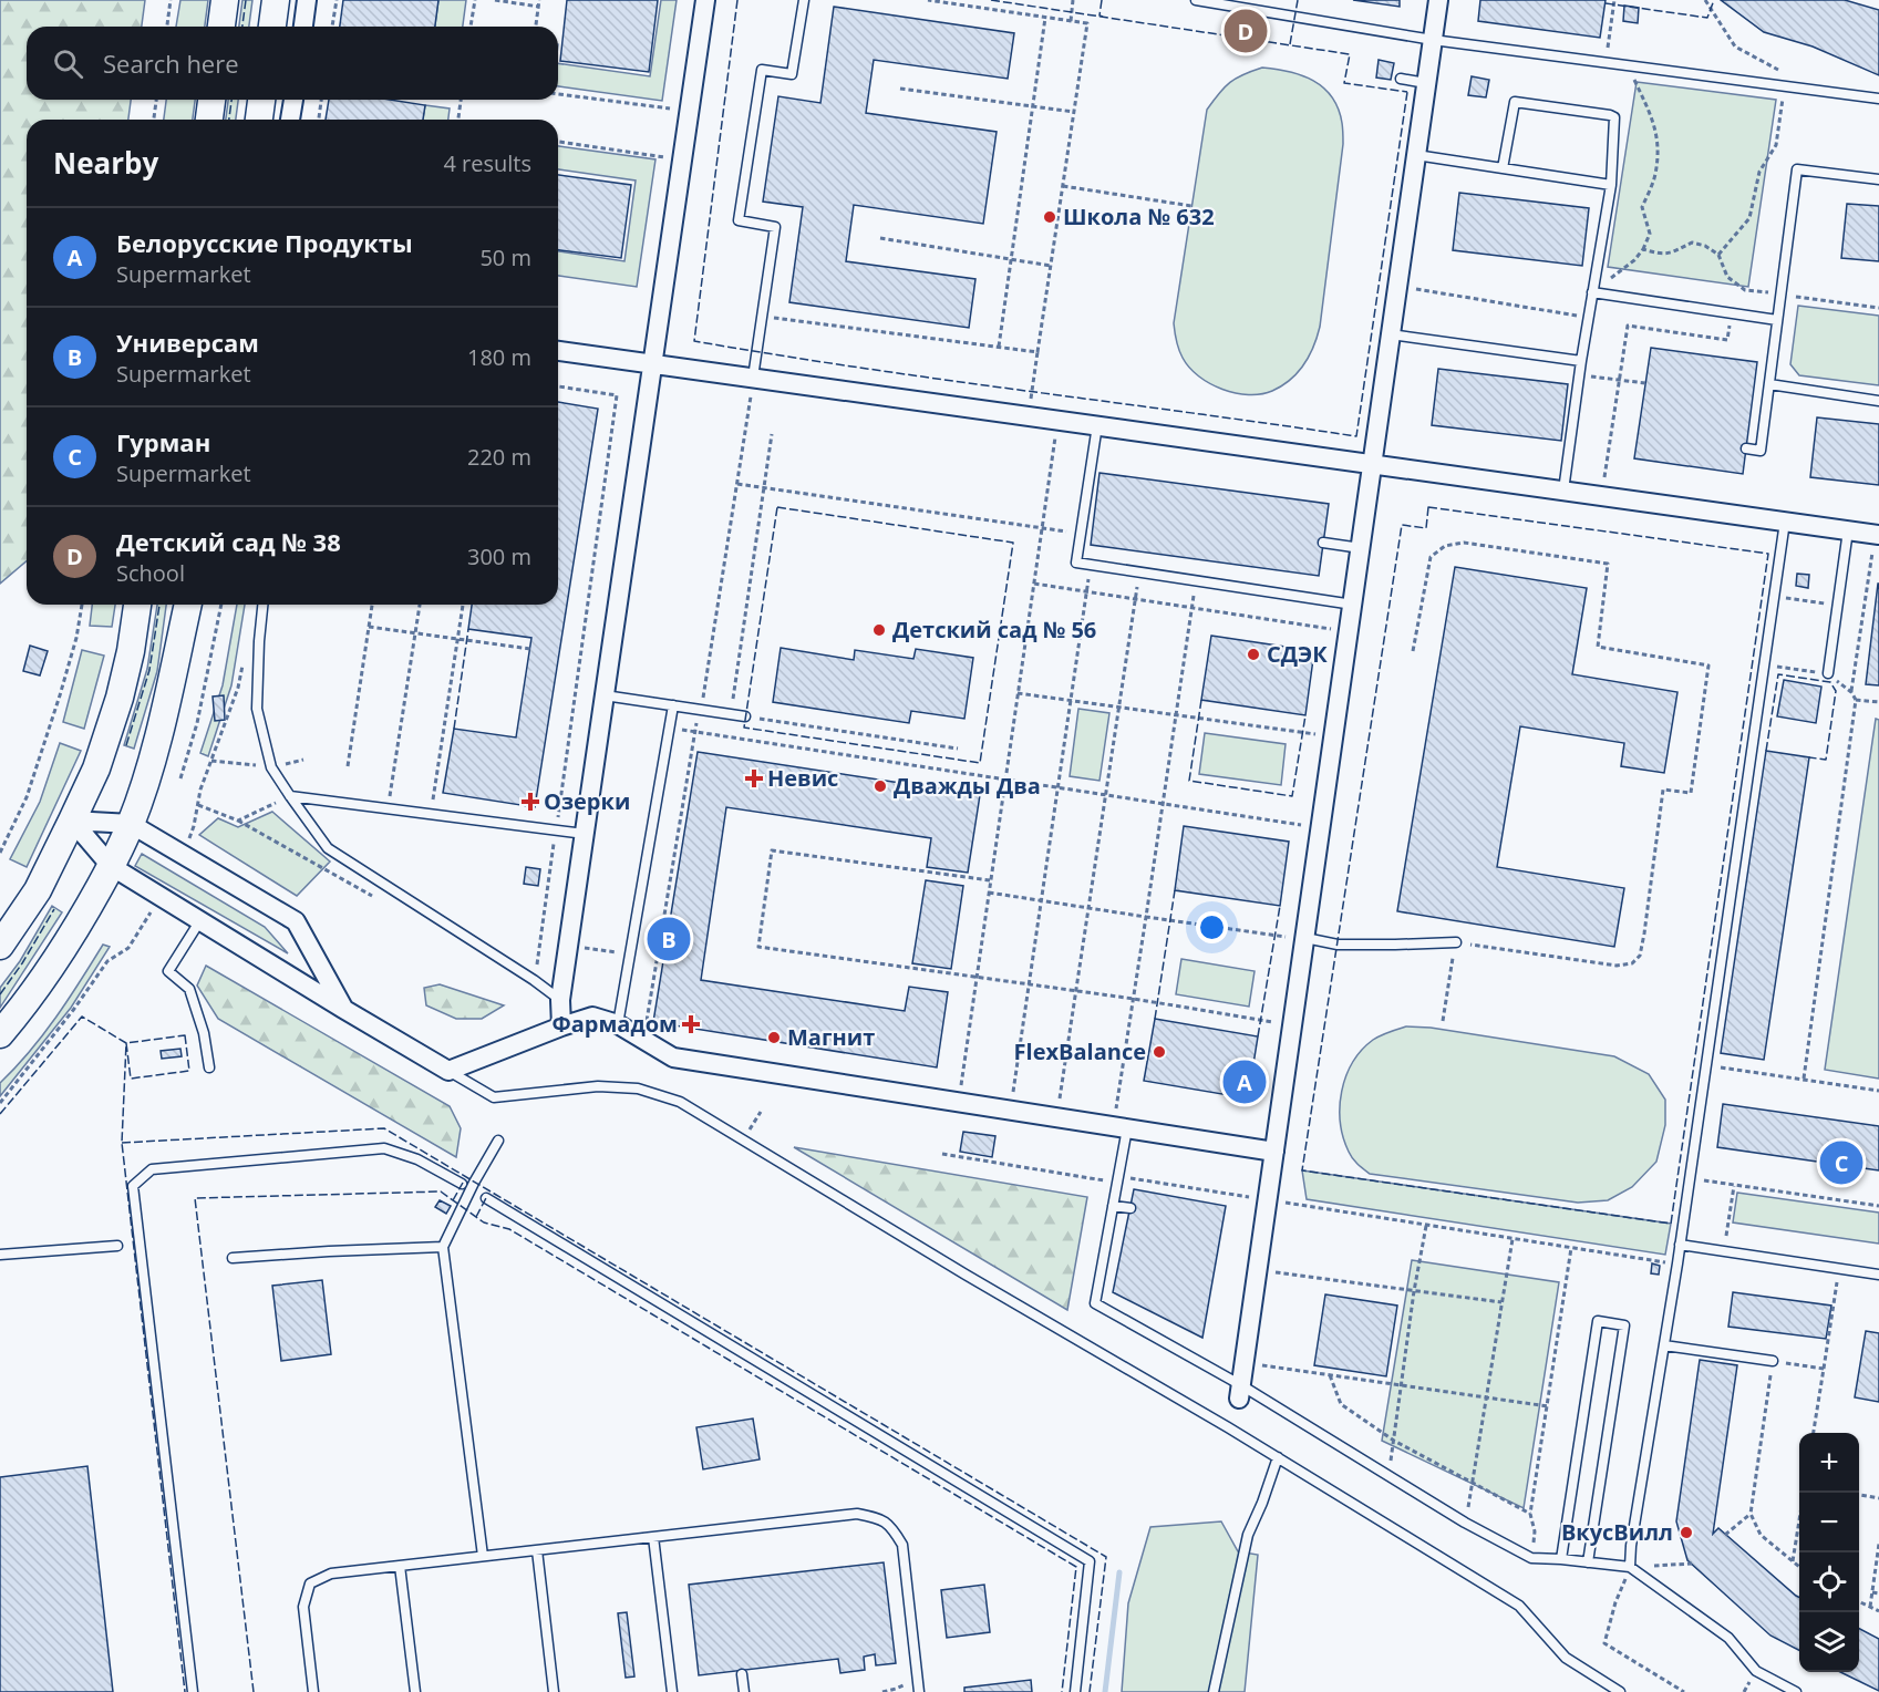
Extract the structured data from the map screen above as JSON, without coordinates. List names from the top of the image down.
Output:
{
  "places": {
    "other": [
      "Школа № 632",
      "Детский сад № 56",
      "СДЭК",
      "Дважды Два",
      "Магнит",
      "FlexBalance",
      "ВкусВилл"
    ],
    "health": ["Невис", "Озерки", "Фармадом"]
  },
  "page": {
    "pins": [
      "D",
      "B",
      "A",
      "C"
    ],
    "search": "Search here",
    "heading": ["Nearby", "4 results"],
    "list": [
      {
        "mark": "A",
        "name": "Белорусские Продукты",
        "note": "Supermarket",
        "value": "50 m"
      },
      {
        "mark": "B",
        "name": "Универсам",
        "note": "Supermarket",
        "value": "180 m"
      },
      {
        "mark": "C",
        "name": "Гурман",
        "note": "Supermarket",
        "value": "220 m"
      },
      {
        "mark": "D",
        "name": "Детский сад № 38",
        "note": "School",
        "value": "300 m"
      }
    ],
    "map_buttons": ["+", "−"]
  }
}
